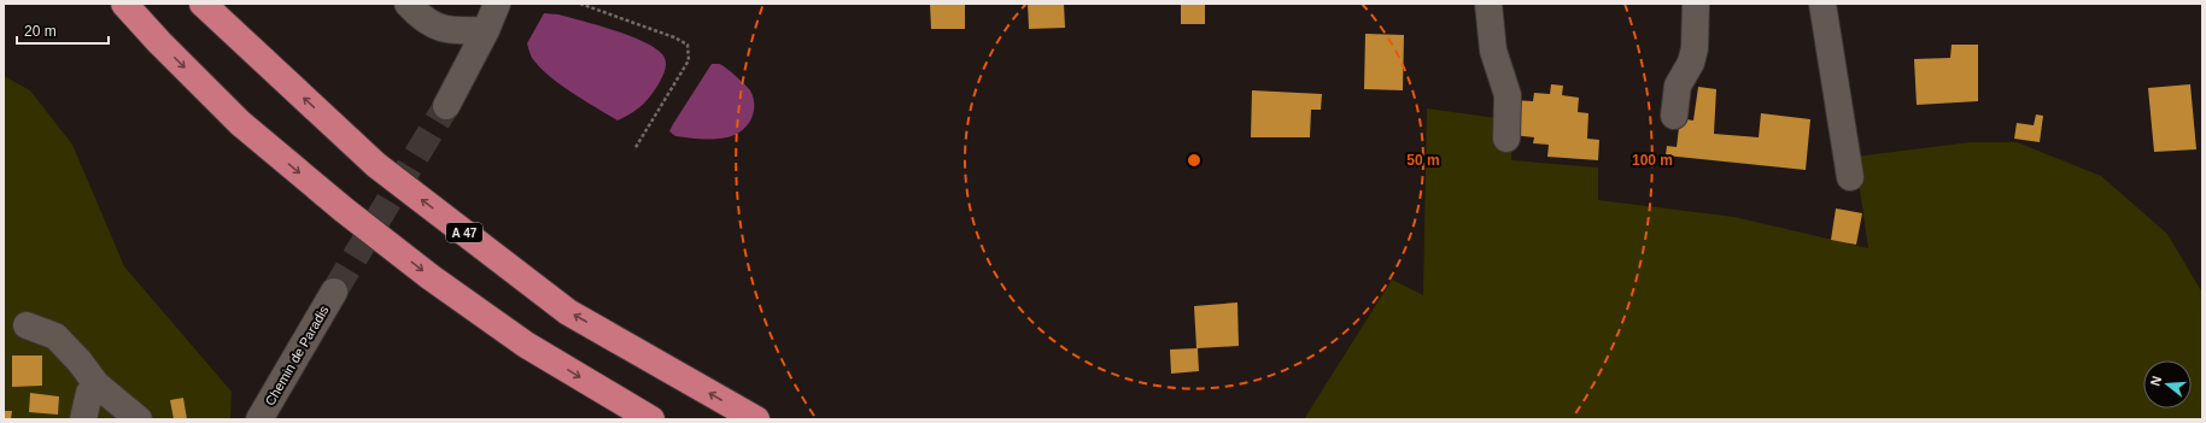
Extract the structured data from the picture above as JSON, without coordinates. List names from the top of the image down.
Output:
{
  "streets": {
    "highway": ["A 47"],
    "street": ["Chemin de Paradis"]
  },
  "scale_bar": "20 m",
  "north": "left",
  "rings": ["50 m", "100 m"]
}
